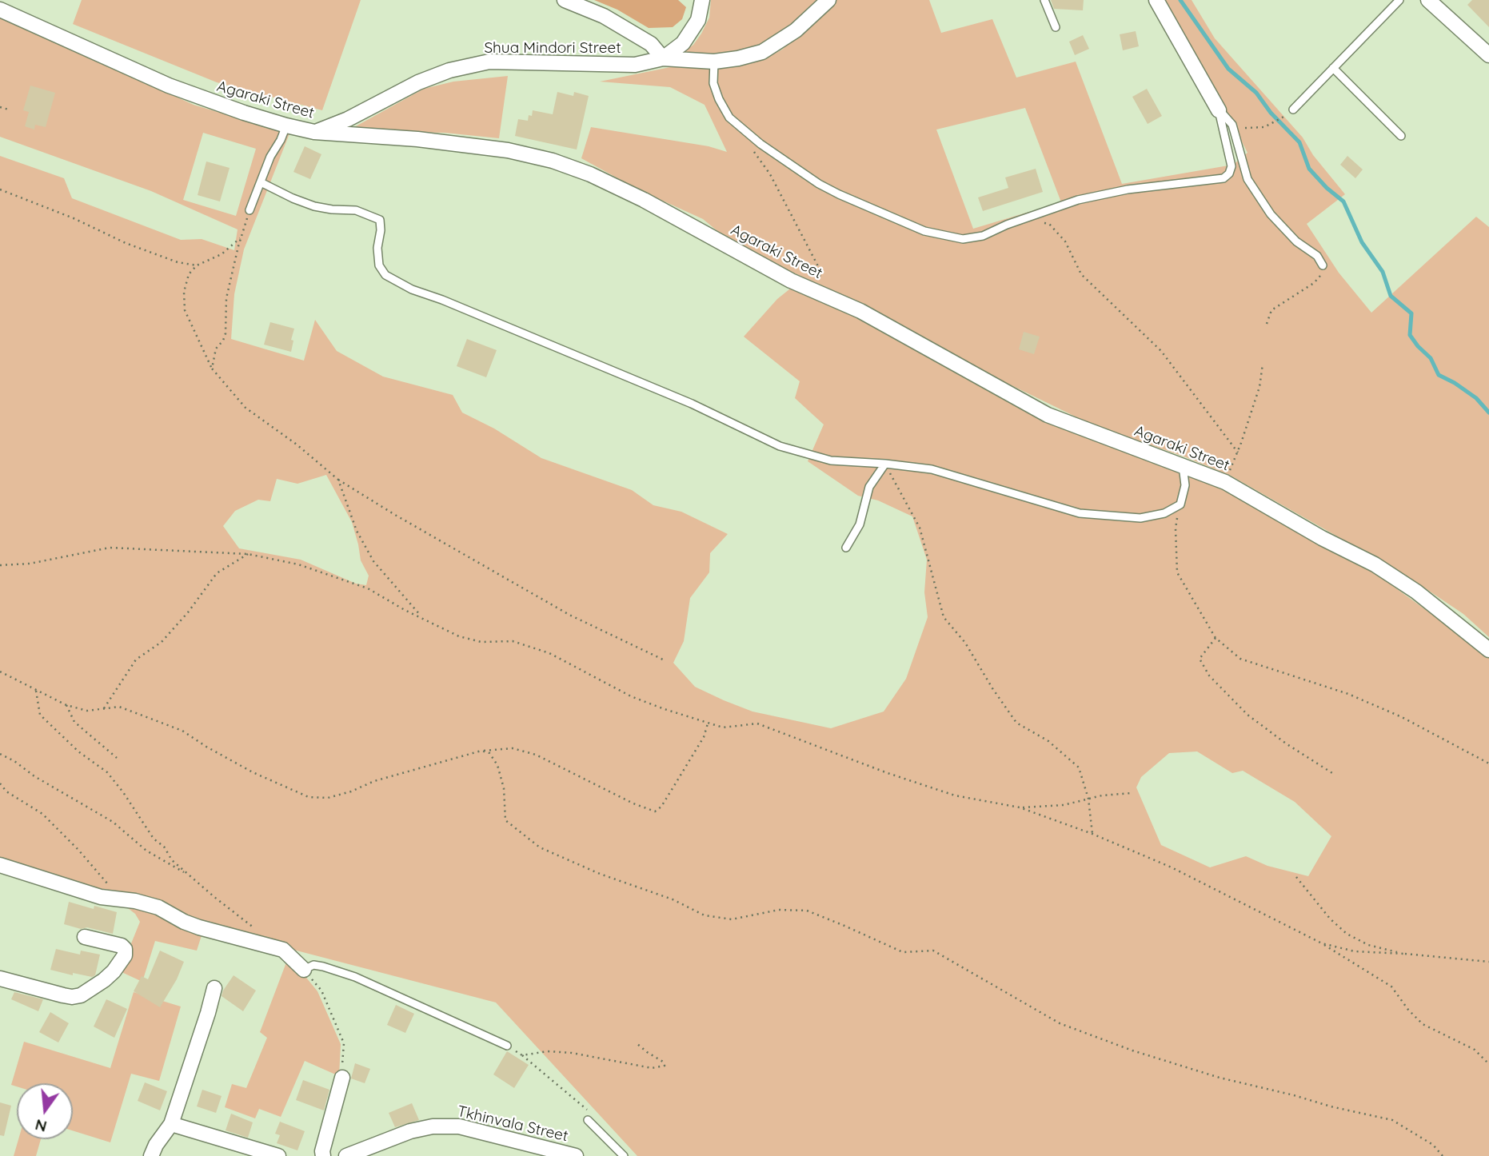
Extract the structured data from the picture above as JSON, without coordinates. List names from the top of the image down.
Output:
{
  "streets": {
    "street": ["Shua Mindori Street", "Agaraki Street", "Tkhinvala Street"]
  },
  "crossings": [
    ["Shua Mindori Street", "Agaraki Street"]
  ],
  "north": "bottom"
}
